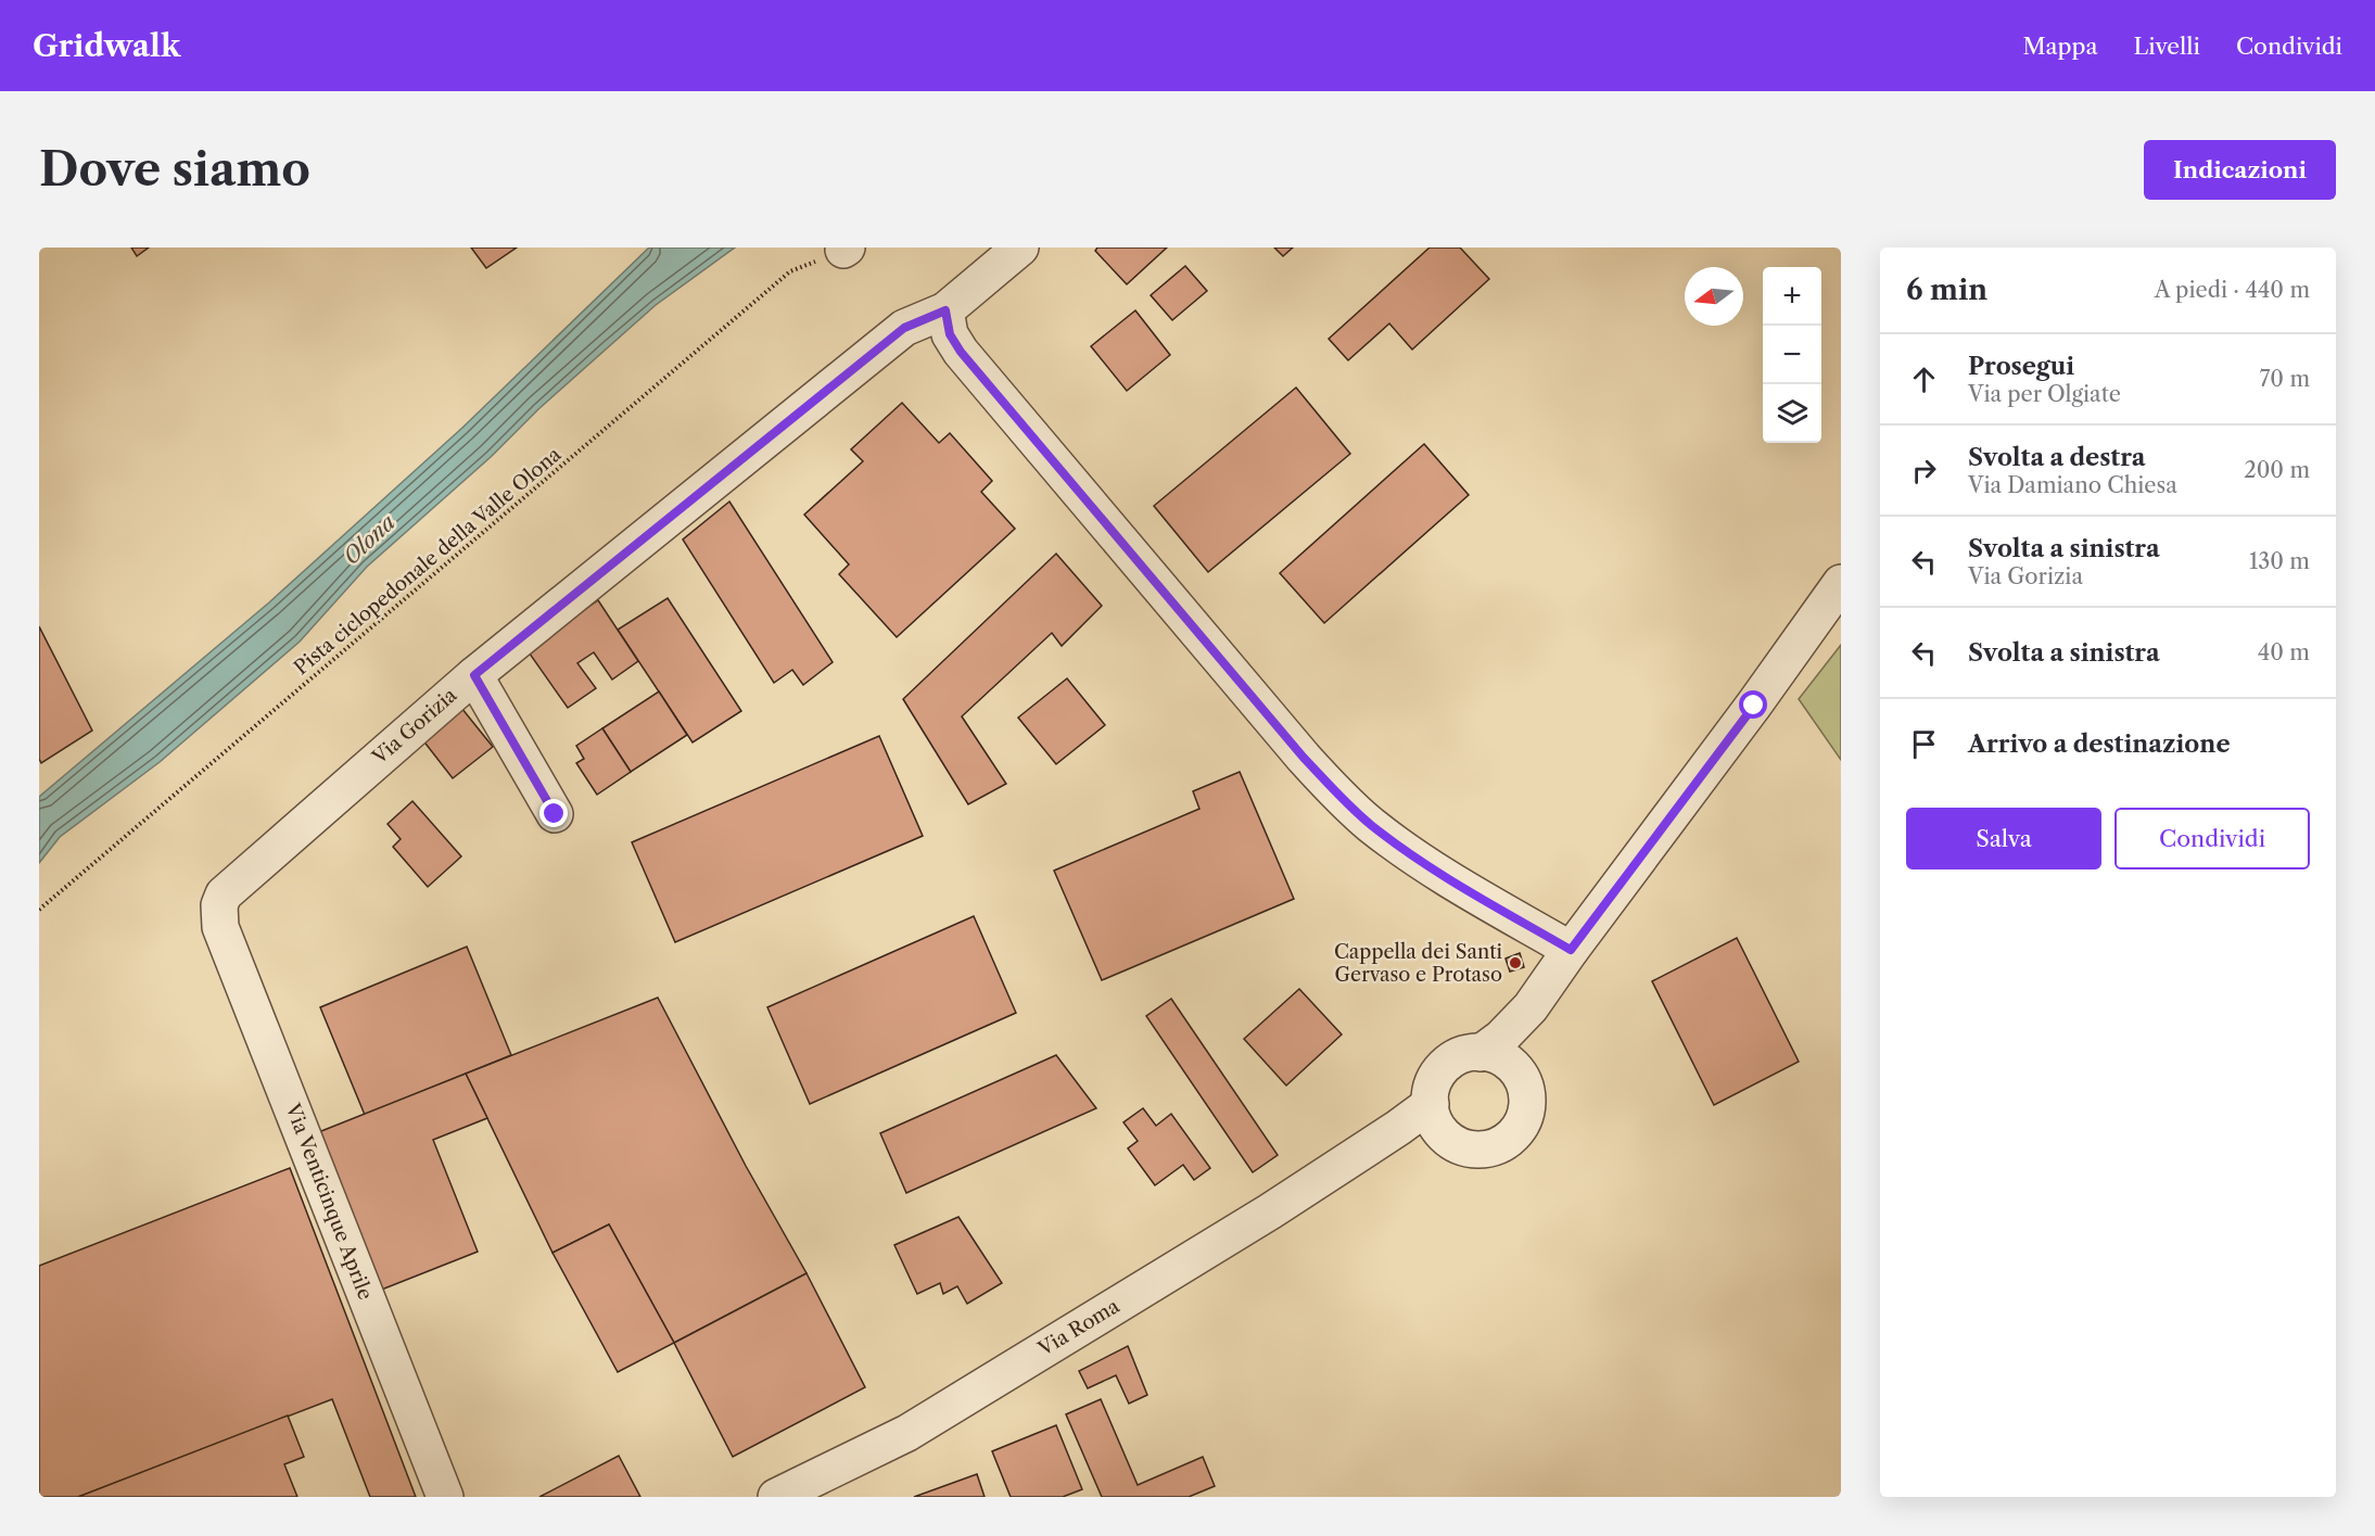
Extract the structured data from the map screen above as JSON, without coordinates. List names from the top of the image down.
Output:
{
  "streets": {
    "street": ["Via Gorizia", "Via Venticinque Aprile", "Via Roma"],
    "path": ["Pista ciclopedonale della Valle Olona"]
  },
  "crossings": [
    ["Via Gorizia", "Via Venticinque Aprile"]
  ],
  "water": ["Olona"],
  "places": ["Cappella dei Santi Gervaso e Protaso"],
  "north": "left",
  "page": {
    "header": "Gridwalk",
    "nav": ["Mappa", "Livelli", "Condividi"],
    "buttons": [
      "Indicazioni",
      ["Salva", "Condividi"]
    ],
    "title": "Dove siamo",
    "heading": ["6 min", "A piedi · 440 m"],
    "map_buttons": ["+", "−"],
    "list": [
      ["Prosegui", "Via per Olgiate", "70 m"],
      ["Svolta a destra", "Via Damiano Chiesa", "200 m"],
      ["Svolta a sinistra", "Via Gorizia", "130 m"],
      ["Svolta a sinistra", "40 m"],
      "Arrivo a destinazione"
    ]
  }
}
